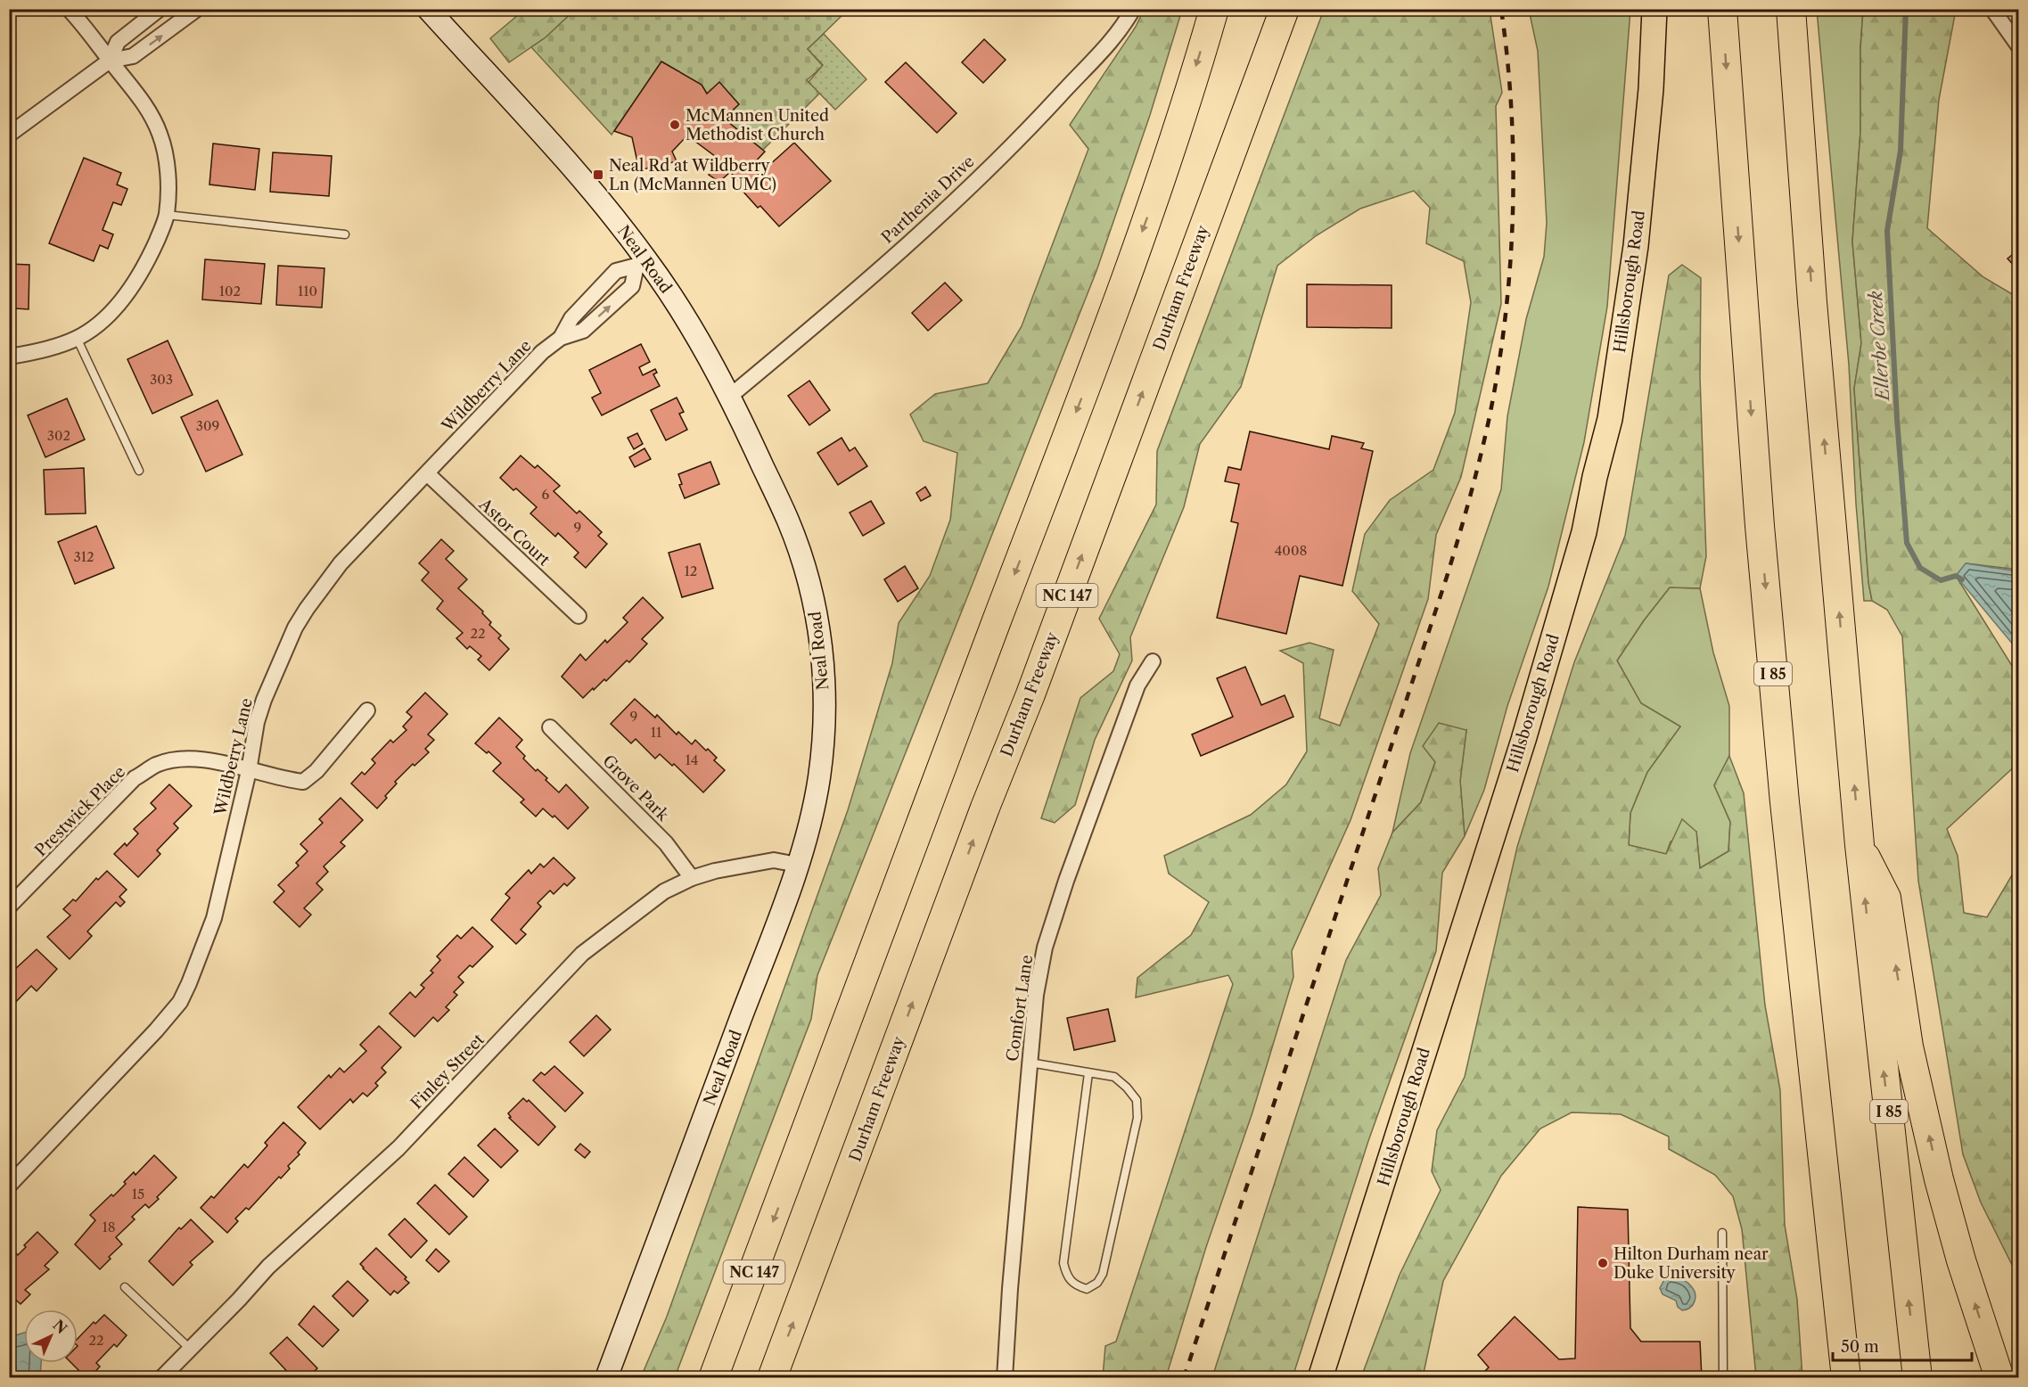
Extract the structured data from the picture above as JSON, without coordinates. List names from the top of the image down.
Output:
{
  "streets": {
    "highway": ["Durham Freeway", "NC 147", "I 85"],
    "main road": ["Hillsborough Road"],
    "street": [
      "Parthenia Drive",
      "Neal Road",
      "Wildberry Lane",
      "Astor Court",
      "Grove Park",
      "Prestwick Place",
      "Comfort Lane",
      "Finley Street"
    ]
  },
  "crossings": [
    ["Parthenia Drive", "Neal Road"],
    ["Neal Road", "Wildberry Lane"],
    ["Neal Road", "Finley Street"],
    ["Wildberry Lane", "Astor Court"],
    ["Wildberry Lane", "Prestwick Place"],
    ["Grove Park", "Finley Street"]
  ],
  "water": ["Ellerbe Creek"],
  "places": {
    "other": ["McMannen United Methodist Church", "Hilton Durham near Duke University"],
    "transit": ["Neal Rd at Wildberry Ln (McMannen UMC)"]
  },
  "house_numbers": [
    "102",
    "110",
    "303",
    "309",
    "302",
    "6",
    "9",
    "4008",
    "312",
    "12",
    "22",
    "9",
    "11",
    "14",
    "15",
    "18",
    "22"
  ],
  "scale_bar": "50 m",
  "north": "top right"
}
